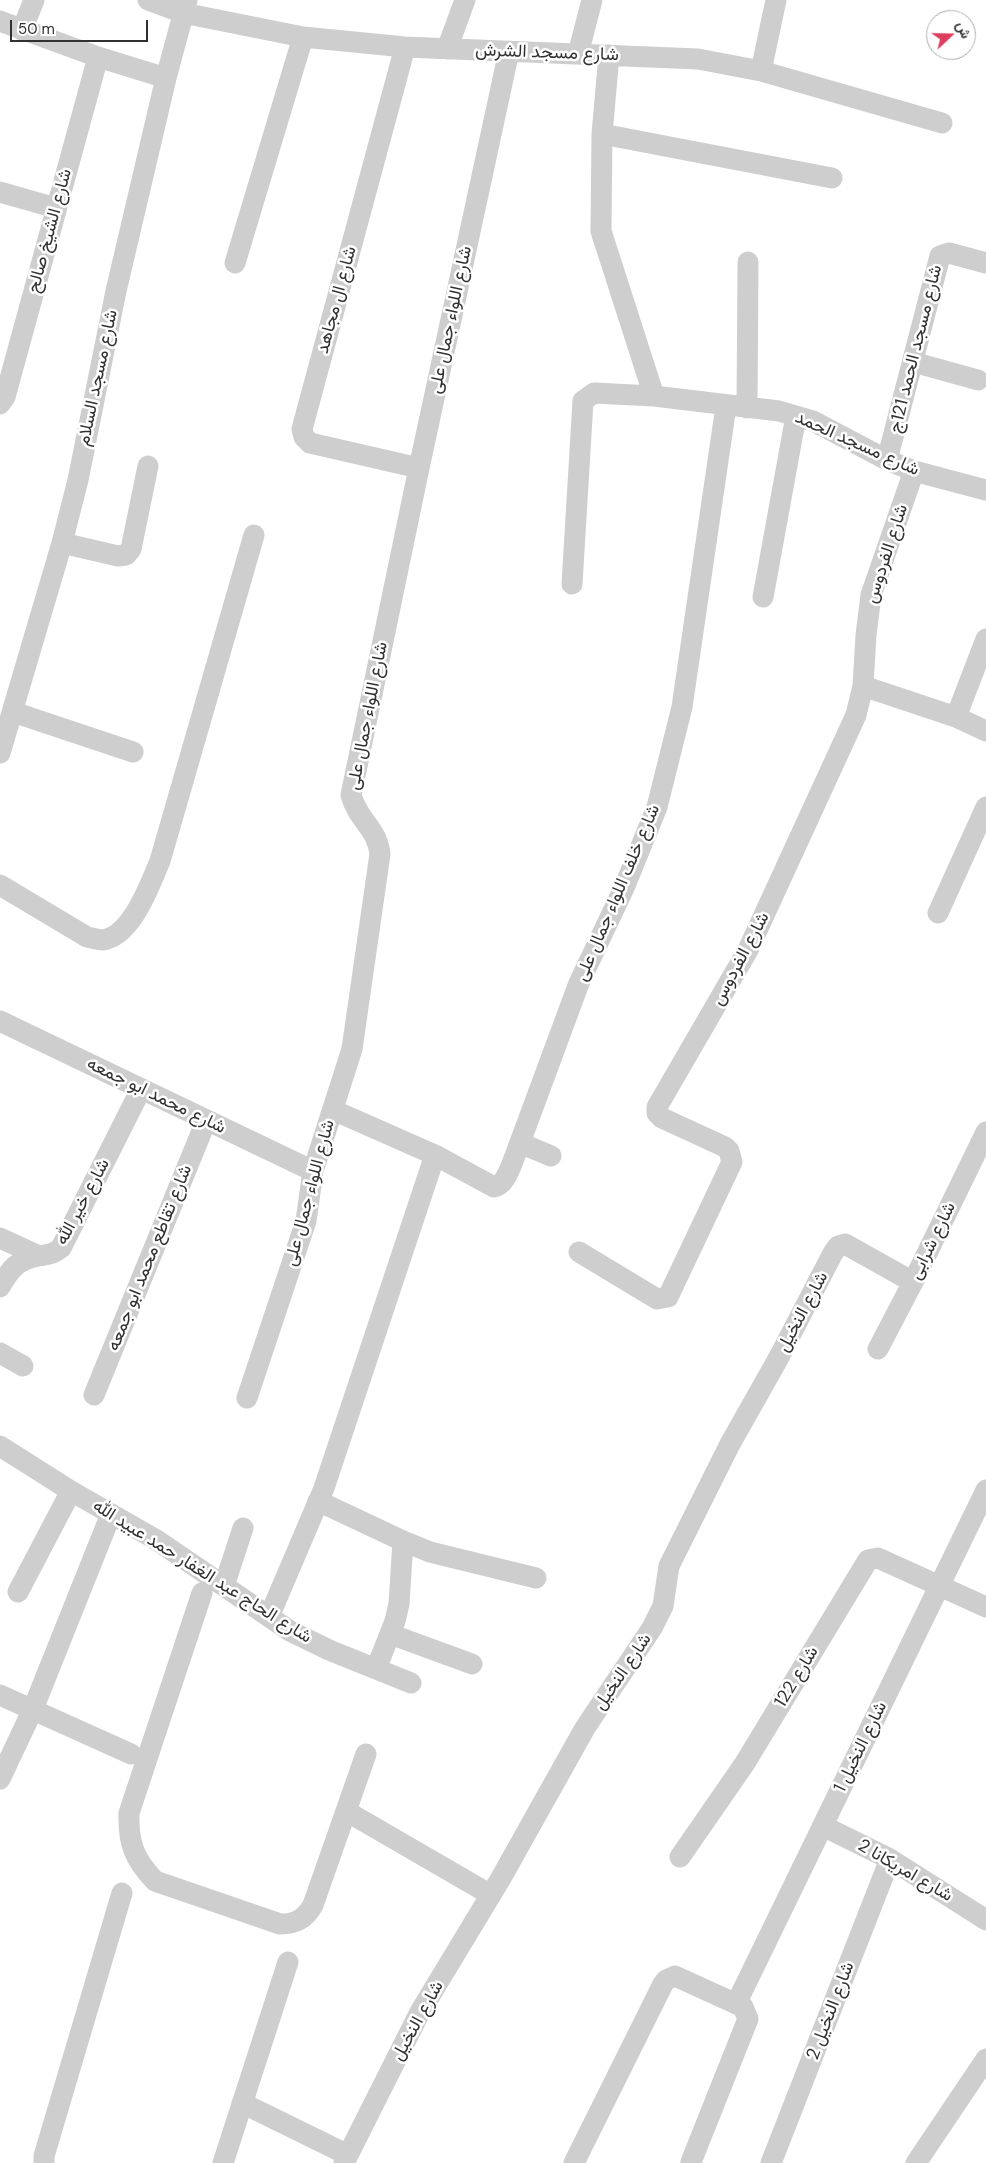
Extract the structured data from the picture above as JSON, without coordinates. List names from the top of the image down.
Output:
{
  "streets": {
    "street": [
      "شارع مسجد الشرش",
      "شارع الشيخ صالح",
      "شارع ال مجاهد",
      "شارع اللواء جمال على",
      "شارع مسجد الحمد 121ج",
      "شارع مسجد السلام",
      "شارع مسجد الحمد",
      "شارع الفردوس",
      "شارع خلف اللواء جمال على",
      "شارع محمد ابو جمعه",
      "شارع خير الله",
      "شارع شرابى",
      "شارع تقاطع محمد ابو جمعه",
      "شارع النخيل",
      "شارع الحاج عبد الغفار حمد عبيد الله",
      "شارع 122",
      "شارع النخيل 1",
      "شارع امريكانا 2",
      "شارع النخيل 2"
    ]
  },
  "crossings": [
    ["شارع مسجد الشرش", "شارع ال مجاهد"],
    ["شارع مسجد الشرش", "شارع اللواء جمال على"],
    ["شارع مسجد الشرش", "شارع مسجد السلام"],
    ["شارع ال مجاهد", "شارع اللواء جمال على"],
    ["شارع اللواء جمال على", "شارع خلف اللواء جمال على"],
    ["شارع اللواء جمال على", "شارع محمد ابو جمعه"],
    ["شارع مسجد الحمد 121ج", "شارع مسجد الحمد"],
    ["شارع مسجد الحمد", "شارع الفردوس"],
    ["شارع مسجد الحمد", "شارع خلف اللواء جمال على"],
    ["شارع محمد ابو جمعه", "شارع خير الله"],
    ["شارع محمد ابو جمعه", "شارع تقاطع محمد ابو جمعه"],
    ["شارع شرابى", "شارع النخيل"],
    ["شارع 122", "شارع النخيل 1"],
    ["شارع النخيل 1", "شارع امريكانا 2"],
    ["شارع امريكانا 2", "شارع النخيل 2"]
  ],
  "scale_bar": "50 m",
  "north": "right"
}
